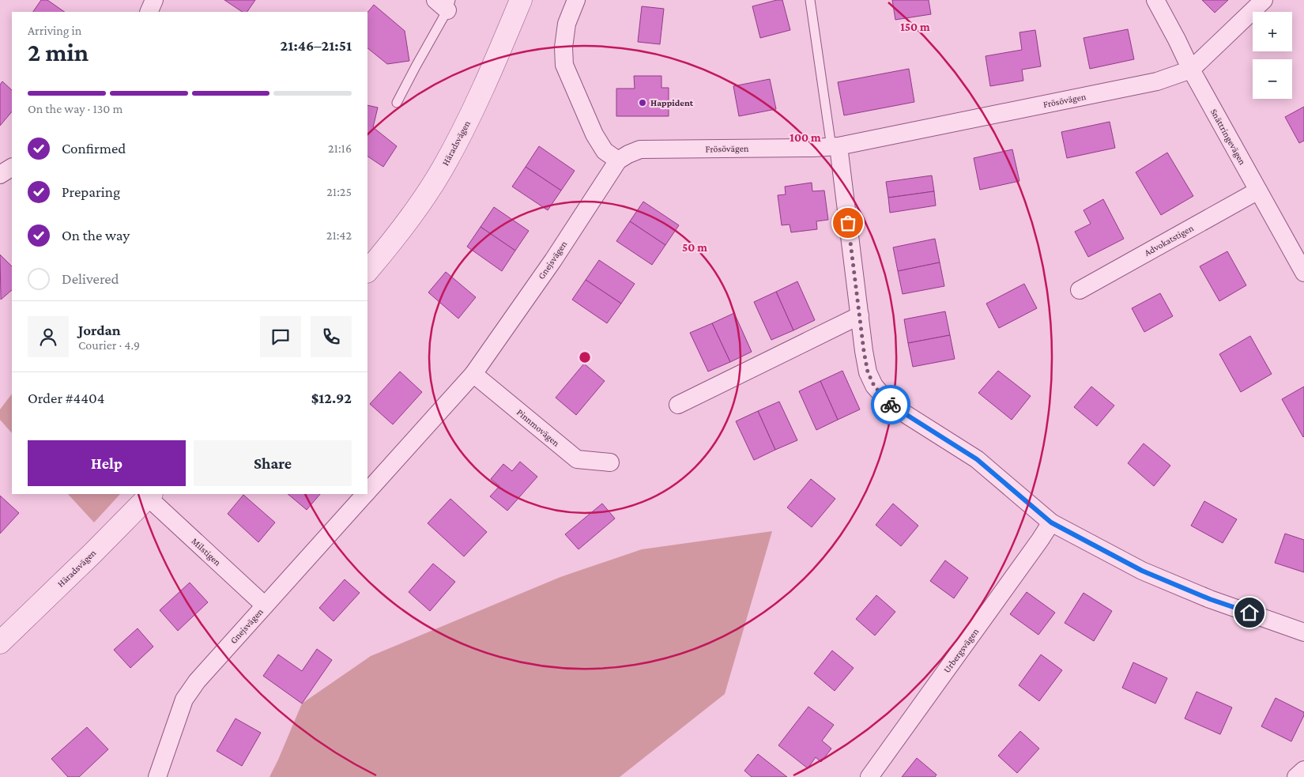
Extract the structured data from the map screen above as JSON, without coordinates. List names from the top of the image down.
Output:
{
  "streets": {
    "street": [
      "Frösövägen",
      "Snättringevägen",
      "Häradsvägen",
      "Advokatstigen",
      "Gnejsvägen",
      "Pinnmovägen",
      "Milstigen",
      "Urbergsvägen"
    ]
  },
  "crossings": [
    ["Frösövägen", "Snättringevägen"],
    ["Frösövägen", "Gnejsvägen"],
    ["Snättringevägen", "Advokatstigen"],
    ["Häradsvägen", "Milstigen"],
    ["Gnejsvägen", "Pinnmovägen"],
    ["Gnejsvägen", "Milstigen"]
  ],
  "places": ["Happident"],
  "page": {
    "map_buttons": ["+", "−"],
    "heading": ["2 min", "Arriving in", "21:46–21:51"],
    "panel": [
      "Jordan",
      "Courier · 4.9",
      "Order #4404",
      "$12.92"
    ],
    "bar": "On the way · 130 m",
    "list": [
      ["Confirmed", "21:16"],
      ["Preparing", "21:25"],
      ["On the way", "21:42"],
      "Delivered"
    ],
    "buttons": ["Help", "Share"]
  },
  "rings": ["150 m", "100 m", "50 m"]
}
